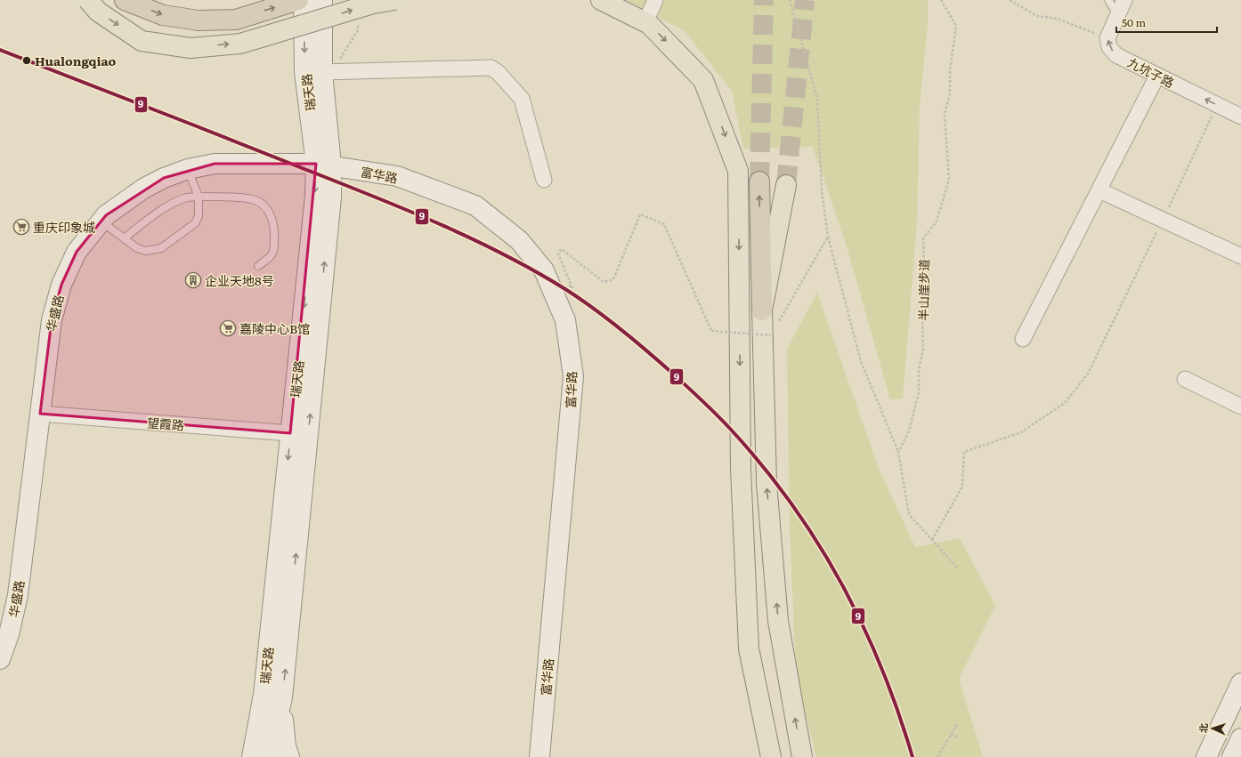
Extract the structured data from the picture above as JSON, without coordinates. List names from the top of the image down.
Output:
{
  "streets": {
    "main road": ["瑞天路", "富华路", "华盛路"],
    "street": ["九坑子路", "望霞路"],
    "path": ["半山崖步道"]
  },
  "crossings": [
    ["瑞天路", "富华路"],
    ["瑞天路", "华盛路"],
    ["瑞天路", "望霞路"],
    ["富华路", "华盛路"],
    ["华盛路", "望霞路"]
  ],
  "places": {
    "other": ["Hualongqiao"],
    "supermarket": ["重庆印象城", "嘉陵中心B馆"],
    "building": ["企业天地8号"]
  },
  "lines": ["transit line 9"],
  "scale_bar": "50 m",
  "north": "left"
}
